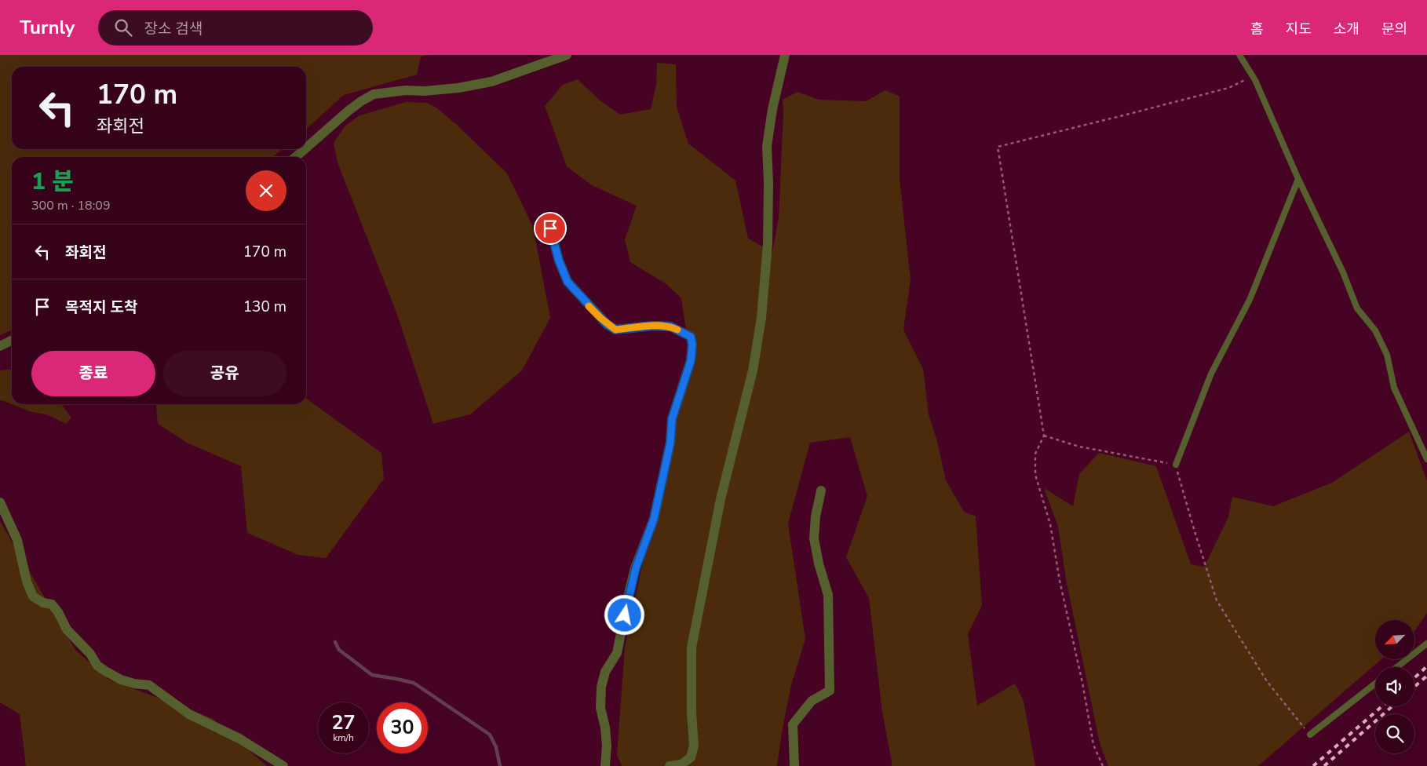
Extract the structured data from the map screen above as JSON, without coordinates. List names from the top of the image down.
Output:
{
  "north": "bottom left",
  "page": {
    "header": "Turnly",
    "search": "장소 검색",
    "nav": [
      "홈",
      "지도",
      "소개",
      "문의"
    ],
    "turn": ["170 m", "좌회전"],
    "heading": ["1 분", "300 m · 18:09"],
    "list": [
      {
        "name": "좌회전",
        "value": "170 m"
      },
      {
        "name": "목적지 도착",
        "value": "130 m"
      }
    ],
    "buttons": ["종료", "공유"],
    "speed": "27 km/h",
    "limit": "30"
  }
}
